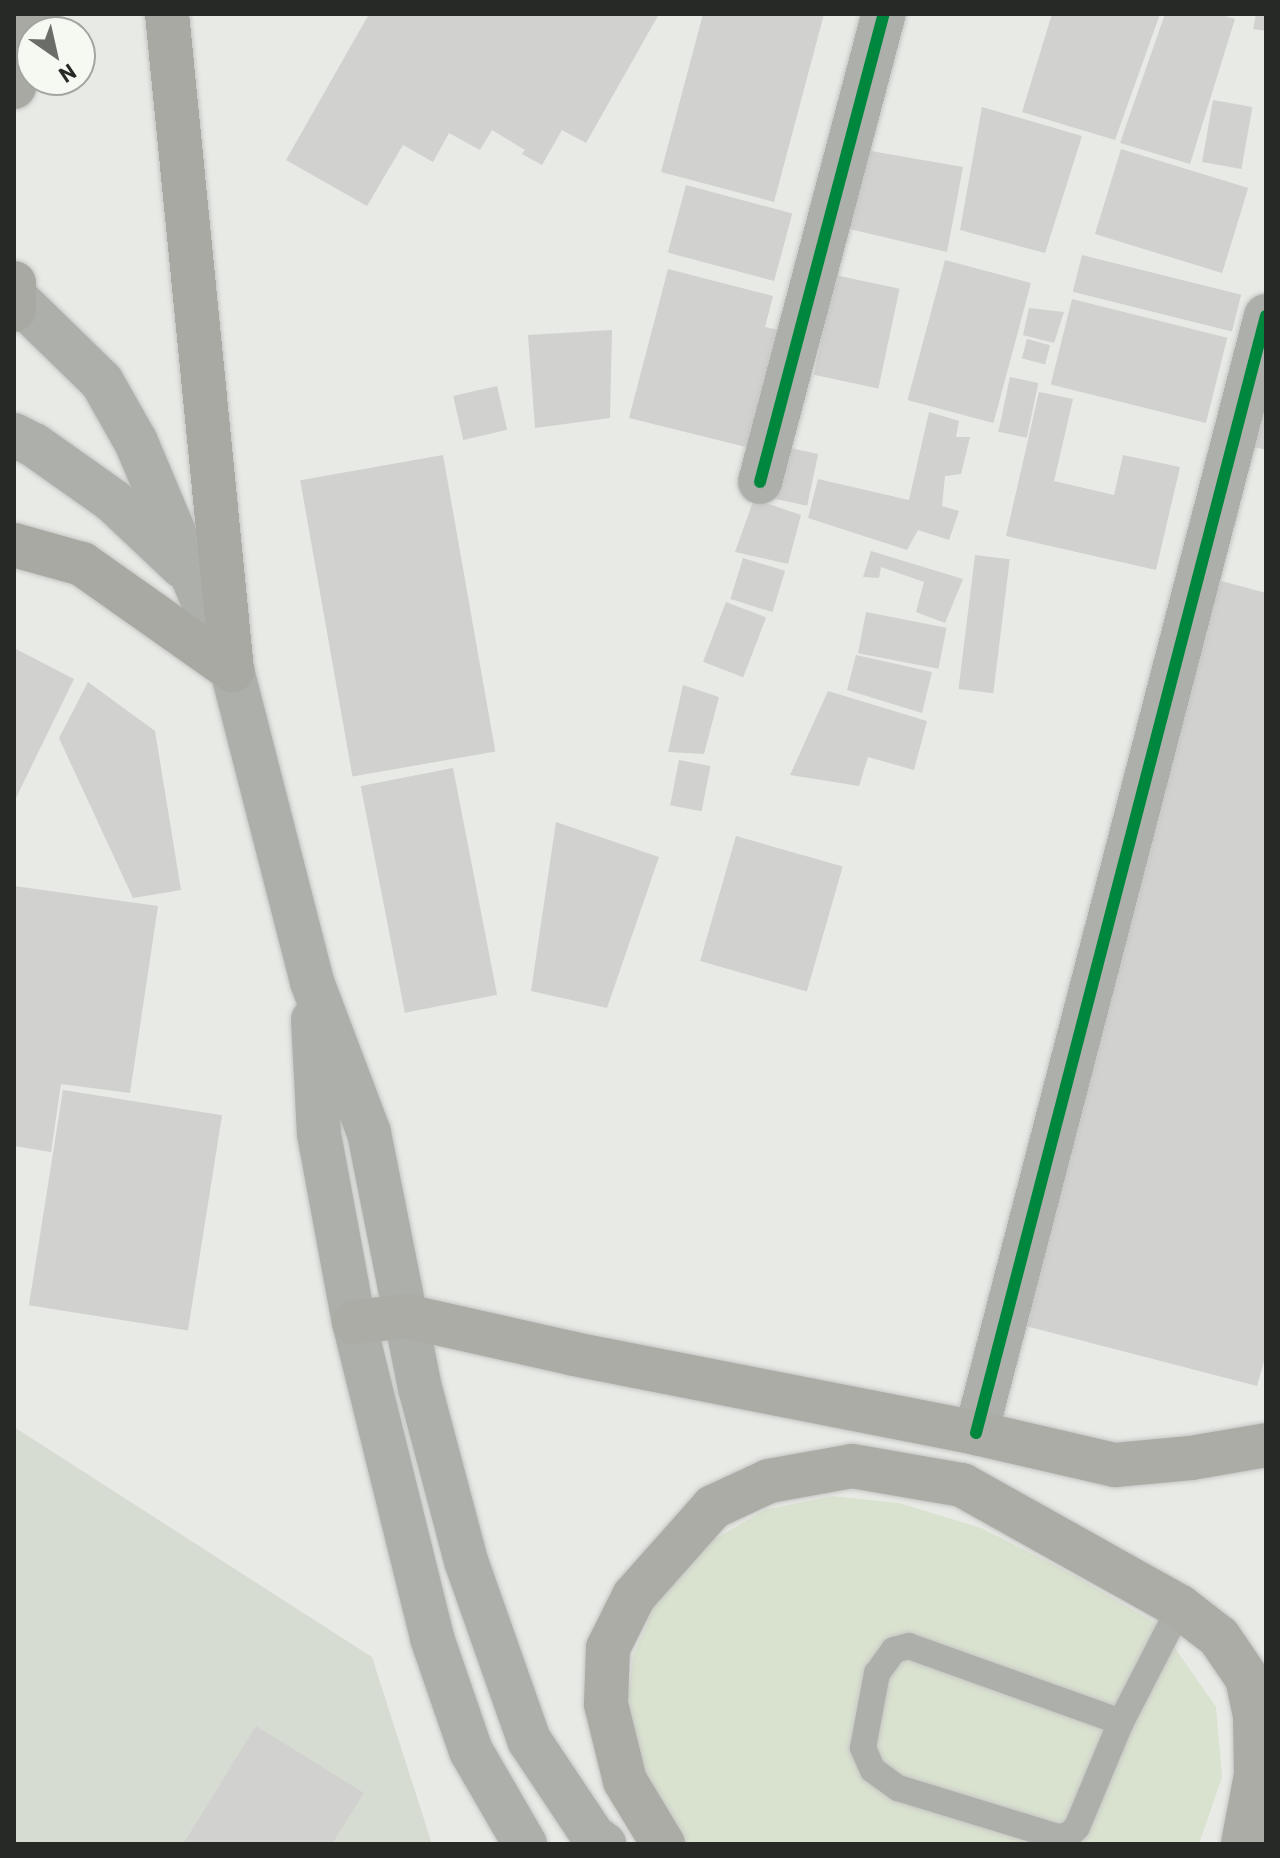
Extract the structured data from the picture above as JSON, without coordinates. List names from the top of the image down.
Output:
{
  "north": "bottom right"
}
